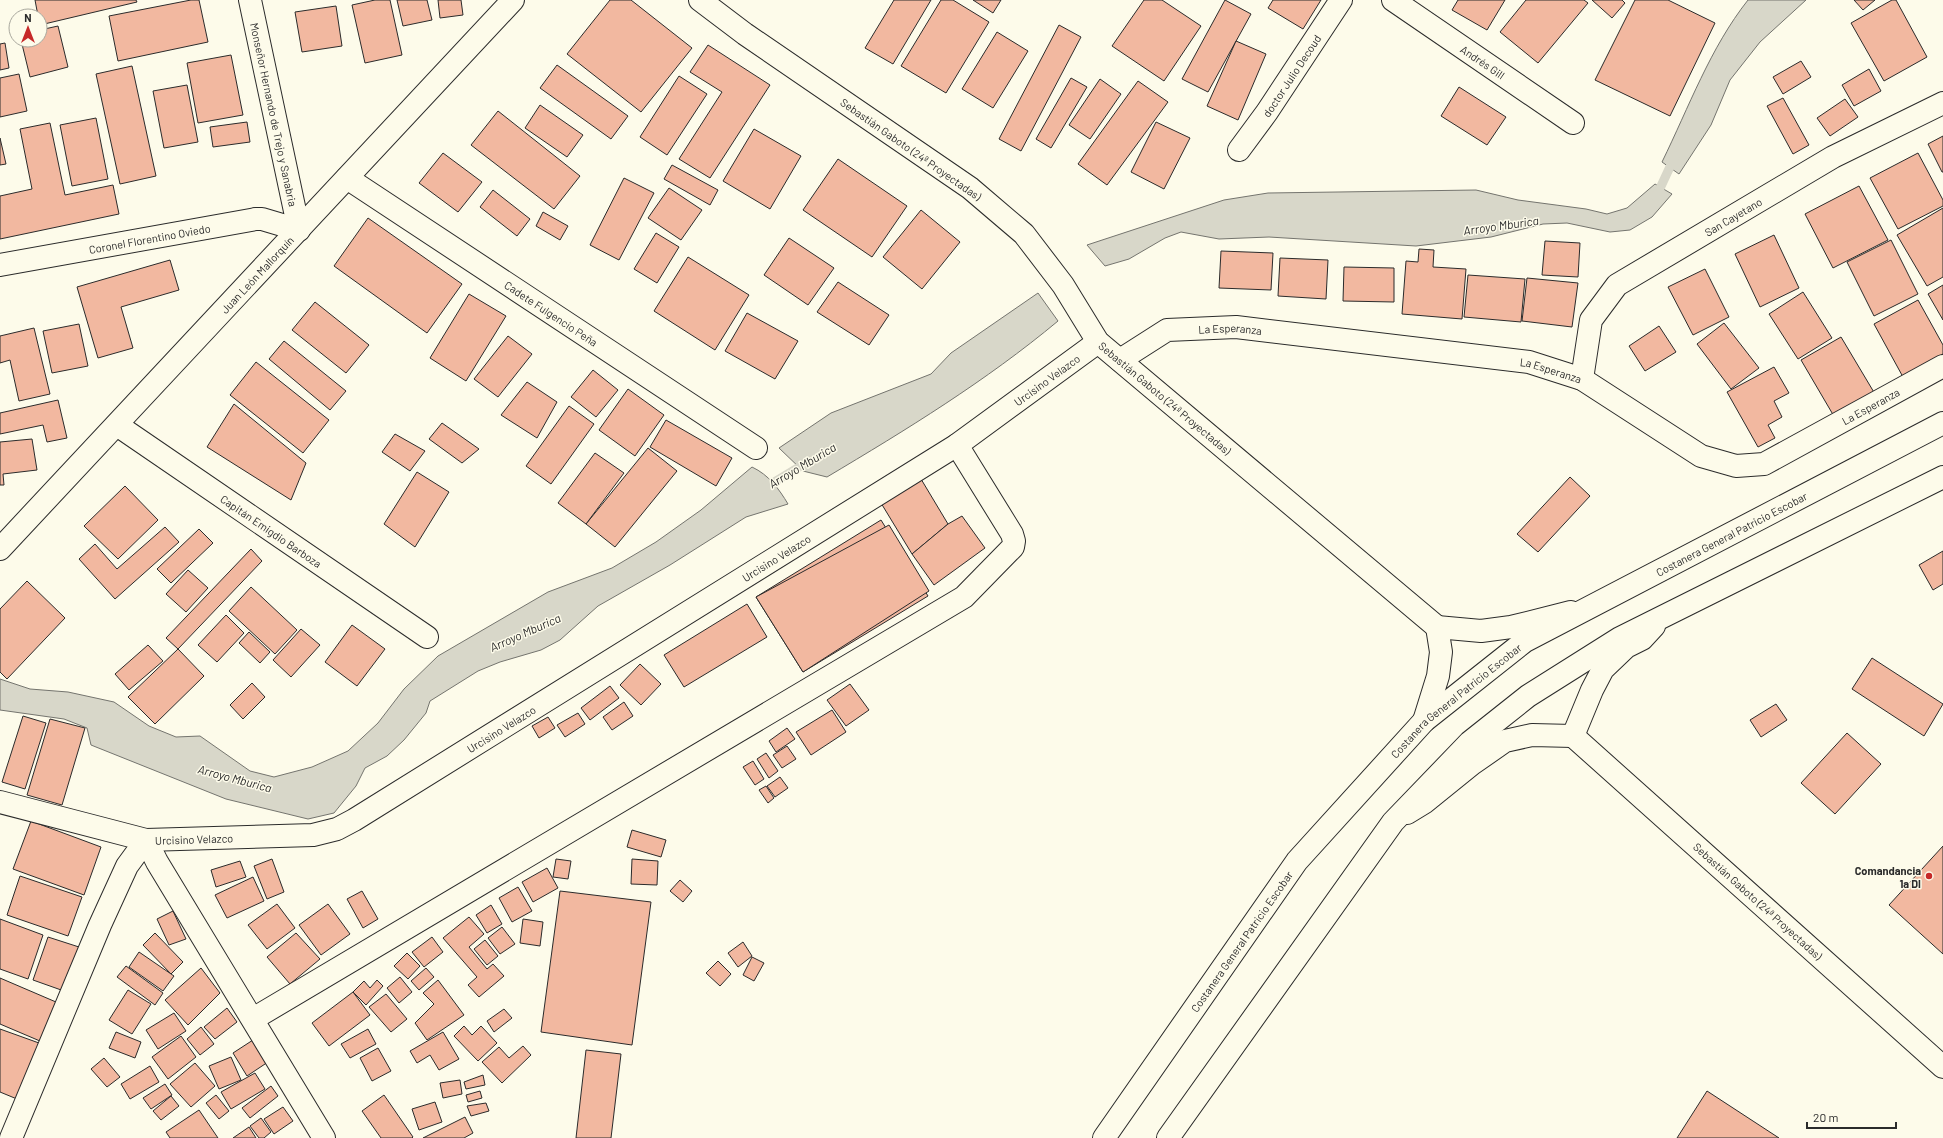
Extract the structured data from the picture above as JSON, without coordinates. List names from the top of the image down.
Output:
{
  "streets": {
    "main road": [
      "Andrés Gill",
      "doctor Julio Decoud",
      "Monseñor Hernando de Trejo y Sanabria",
      "Sebastián Gaboto (24ª Proyectadas)",
      "San Cayetano",
      "Coronel Florentino Oviedo",
      "Juan León Mallorquín",
      "Cadete Fulgencio Peña",
      "La Esperanza",
      "Urcisino Velazco",
      "Capitán Emigdio Barboza",
      "Costanera General Patricio Escobar"
    ]
  },
  "crossings": [
    ["Monseñor Hernando de Trejo y Sanabria", "Coronel Florentino Oviedo"],
    ["Monseñor Hernando de Trejo y Sanabria", "Juan León Mallorquín"],
    ["Sebastián Gaboto (24ª Proyectadas)", "La Esperanza"],
    ["Sebastián Gaboto (24ª Proyectadas)", "Urcisino Velazco"],
    ["San Cayetano", "La Esperanza"],
    ["Coronel Florentino Oviedo", "Juan León Mallorquín"],
    ["Juan León Mallorquín", "Cadete Fulgencio Peña"],
    ["Juan León Mallorquín", "Capitán Emigdio Barboza"]
  ],
  "water": ["Arroyo Mburica"],
  "places": ["Comandancia 1a DI"],
  "scale_bar": "20 m",
  "north": "top"
}
